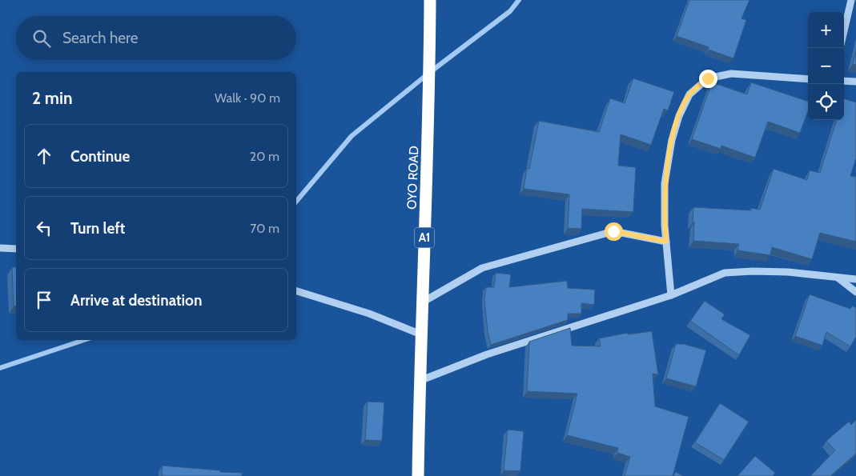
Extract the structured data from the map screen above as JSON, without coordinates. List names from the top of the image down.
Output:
{
  "streets": {
    "highway": ["OYO ROAD", "A1"]
  },
  "page": {
    "map_buttons": ["+", "−"],
    "search": "Search here",
    "heading": ["2 min", "Walk · 90 m"],
    "list": [
      ["Continue", "20 m"],
      ["Turn left", "70 m"],
      "Arrive at destination"
    ]
  }
}
